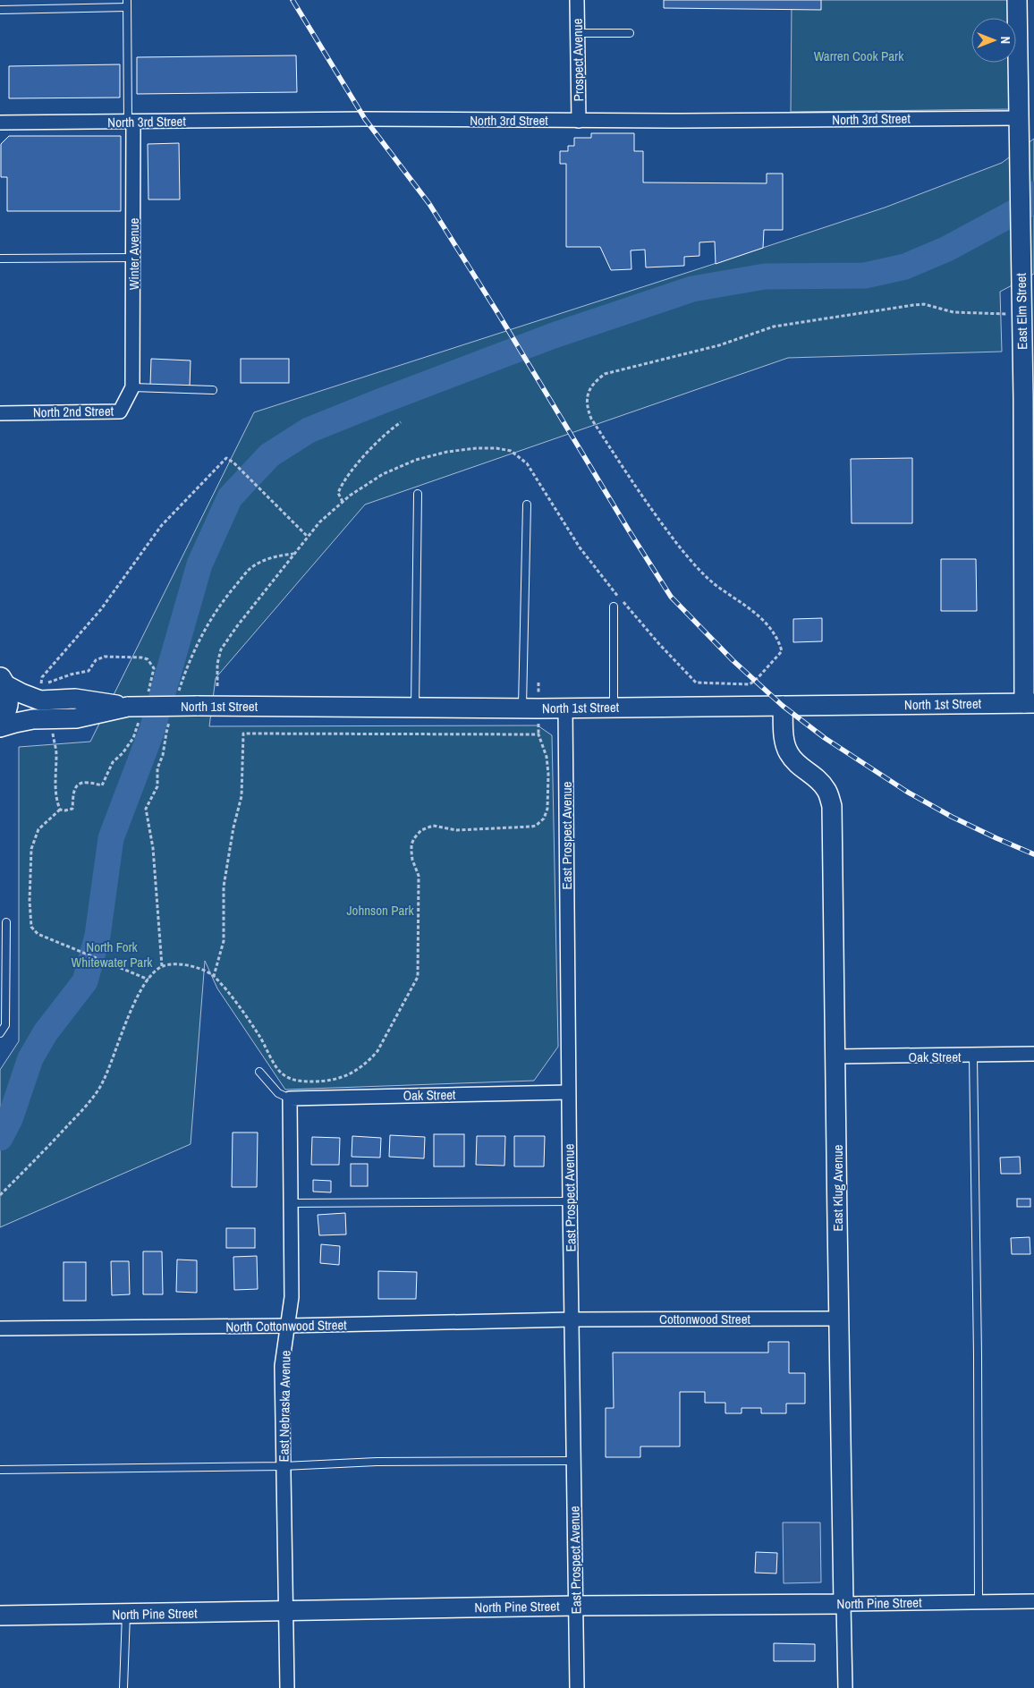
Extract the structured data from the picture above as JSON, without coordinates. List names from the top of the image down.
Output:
{
  "streets": {
    "street": [
      "Prospect Avenue",
      "North 3rd Street",
      "Winter Avenue",
      "East Elm Street",
      "North 2nd Street",
      "North 1st Street",
      "East Prospect Avenue",
      "Oak Street",
      "East Klug Avenue",
      "Cottonwood Street",
      "North Cottonwood Street",
      "East Nebraska Avenue",
      "North Pine Street"
    ]
  },
  "crossings": [
    ["Prospect Avenue", "North 3rd Street"],
    ["North 3rd Street", "Winter Avenue"],
    ["North 3rd Street", "East Elm Street"],
    ["Winter Avenue", "North 2nd Street"],
    ["East Elm Street", "North 1st Street"],
    ["North 1st Street", "East Prospect Avenue"],
    ["North 1st Street", "East Klug Avenue"],
    ["East Prospect Avenue", "Oak Street"],
    ["East Prospect Avenue", "Cottonwood Street"],
    ["East Prospect Avenue", "North Cottonwood Street"],
    ["East Prospect Avenue", "North Pine Street"],
    ["Oak Street", "East Klug Avenue"],
    ["Oak Street", "East Nebraska Avenue"],
    ["East Klug Avenue", "Cottonwood Street"],
    ["East Klug Avenue", "North Pine Street"],
    ["Cottonwood Street", "North Cottonwood Street"],
    ["North Cottonwood Street", "East Nebraska Avenue"],
    ["East Nebraska Avenue", "North Pine Street"]
  ],
  "parks": ["Warren Cook Park", "Johnson Park", "North Fork Whitewater Park"],
  "north": "right"
}
